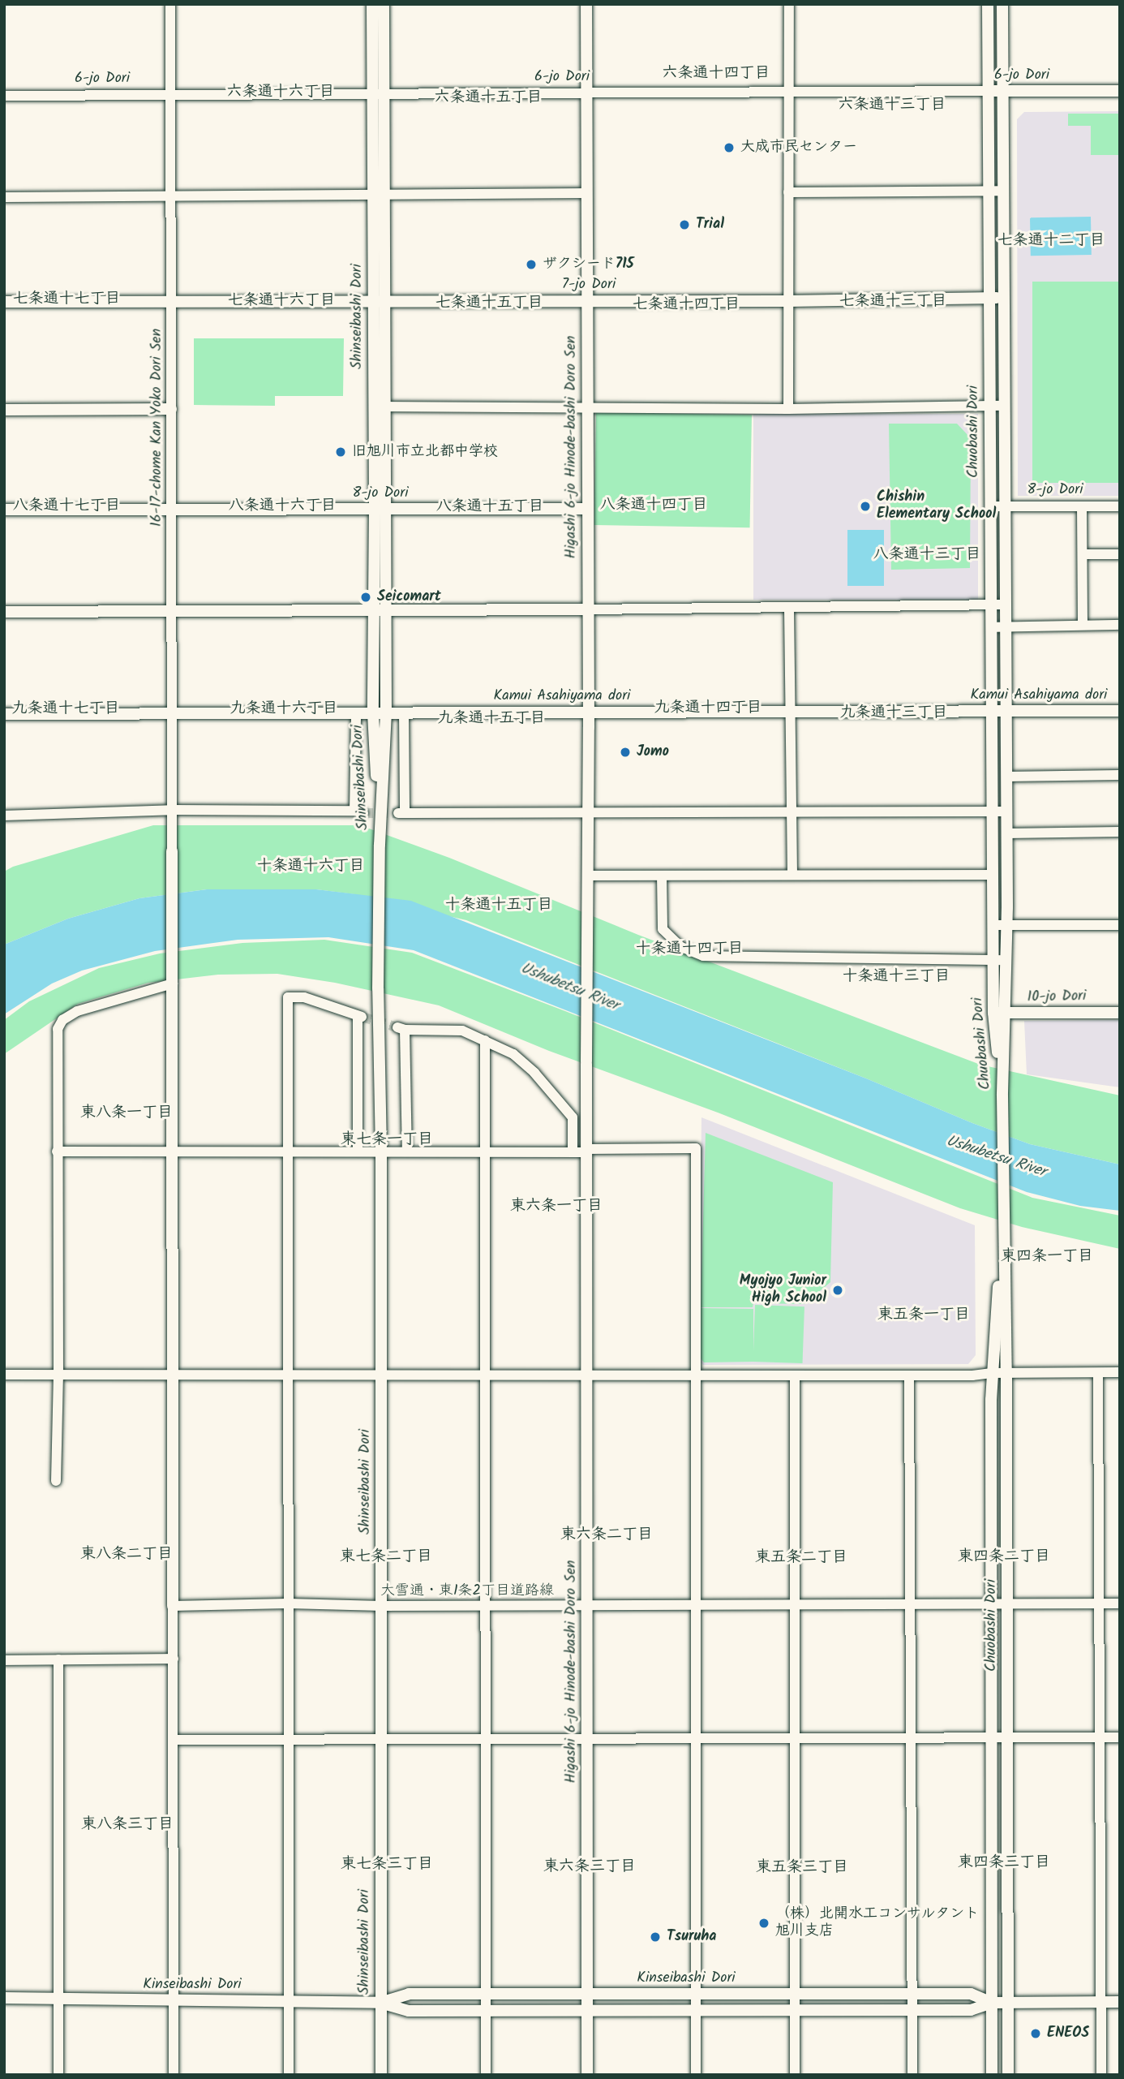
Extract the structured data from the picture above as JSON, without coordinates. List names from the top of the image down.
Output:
{
  "streets": {
    "street": [
      "6-jo Dori",
      "7-jo Dori",
      "Shinseibashi Dori",
      "16-17-chome Kan Yoko Dori Sen",
      "Chuobashi Dori",
      "Higashi 6-jo Hinode-bashi Doro Sen",
      "8-jo Dori",
      "Kamui Asahiyama dori",
      "10-jo Dori",
      "大雪通・東1条2丁目道路線",
      "Kinseibashi Dori"
    ]
  },
  "crossings": [
    ["6-jo Dori", "Shinseibashi Dori"],
    ["6-jo Dori", "16-17-chome Kan Yoko Dori Sen"],
    ["6-jo Dori", "Chuobashi Dori"],
    ["6-jo Dori", "Higashi 6-jo Hinode-bashi Doro Sen"],
    ["7-jo Dori", "Shinseibashi Dori"],
    ["7-jo Dori", "16-17-chome Kan Yoko Dori Sen"],
    ["7-jo Dori", "Chuobashi Dori"],
    ["7-jo Dori", "Higashi 6-jo Hinode-bashi Doro Sen"],
    ["Shinseibashi Dori", "8-jo Dori"],
    ["Shinseibashi Dori", "Kamui Asahiyama dori"],
    ["Shinseibashi Dori", "大雪通・東1条2丁目道路線"],
    ["Shinseibashi Dori", "Kinseibashi Dori"],
    ["16-17-chome Kan Yoko Dori Sen", "8-jo Dori"],
    ["16-17-chome Kan Yoko Dori Sen", "Kamui Asahiyama dori"],
    ["Chuobashi Dori", "8-jo Dori"],
    ["Chuobashi Dori", "Kamui Asahiyama dori"],
    ["Chuobashi Dori", "10-jo Dori"],
    ["Chuobashi Dori", "大雪通・東1条2丁目道路線"],
    ["Chuobashi Dori", "Kinseibashi Dori"],
    ["Higashi 6-jo Hinode-bashi Doro Sen", "8-jo Dori"],
    ["Higashi 6-jo Hinode-bashi Doro Sen", "Kamui Asahiyama dori"],
    ["Higashi 6-jo Hinode-bashi Doro Sen", "大雪通・東1条2丁目道路線"],
    ["Higashi 6-jo Hinode-bashi Doro Sen", "Kinseibashi Dori"]
  ],
  "districts": [
    "六条通十四丁目",
    "六条通十六丁目",
    "六条通十五丁目",
    "六条通十三丁目",
    "七条通十二丁目",
    "七条通十七丁目",
    "七条通十六丁目",
    "七条通十三丁目",
    "七条通十五丁目",
    "七条通十四丁目",
    "八条通十四丁目",
    "八条通十七丁目",
    "八条通十六丁目",
    "八条通十五丁目",
    "八条通十三丁目",
    "九条通十四丁目",
    "九条通十七丁目",
    "九条通十六丁目",
    "九条通十三丁目",
    "九条通十五丁目",
    "十条通十六丁目",
    "十条通十五丁目",
    "十条通十四丁目",
    "十条通十三丁目",
    "東八条一丁目",
    "東七条一丁目",
    "東六条一丁目",
    "東四条一丁目",
    "東五条一丁目",
    "東六条二丁目",
    "東八条二丁目",
    "東七条二丁目",
    "東四条二丁目",
    "東五条二丁目",
    "東八条三丁目",
    "東四条三丁目",
    "東七条三丁目",
    "東六条三丁目",
    "東五条三丁目"
  ],
  "water": ["Ushubetsu River"],
  "places": [
    "大成市民センター",
    "Trial",
    "ザクシード715",
    "旧旭川市立北都中学校",
    "Chishin Elementary School",
    "Seicomart",
    "Jomo",
    "Myojyo Junior High School",
    "（株）北開水工コンサルタント 旭川支店",
    "Tsuruha",
    "ENEOS"
  ]
}
